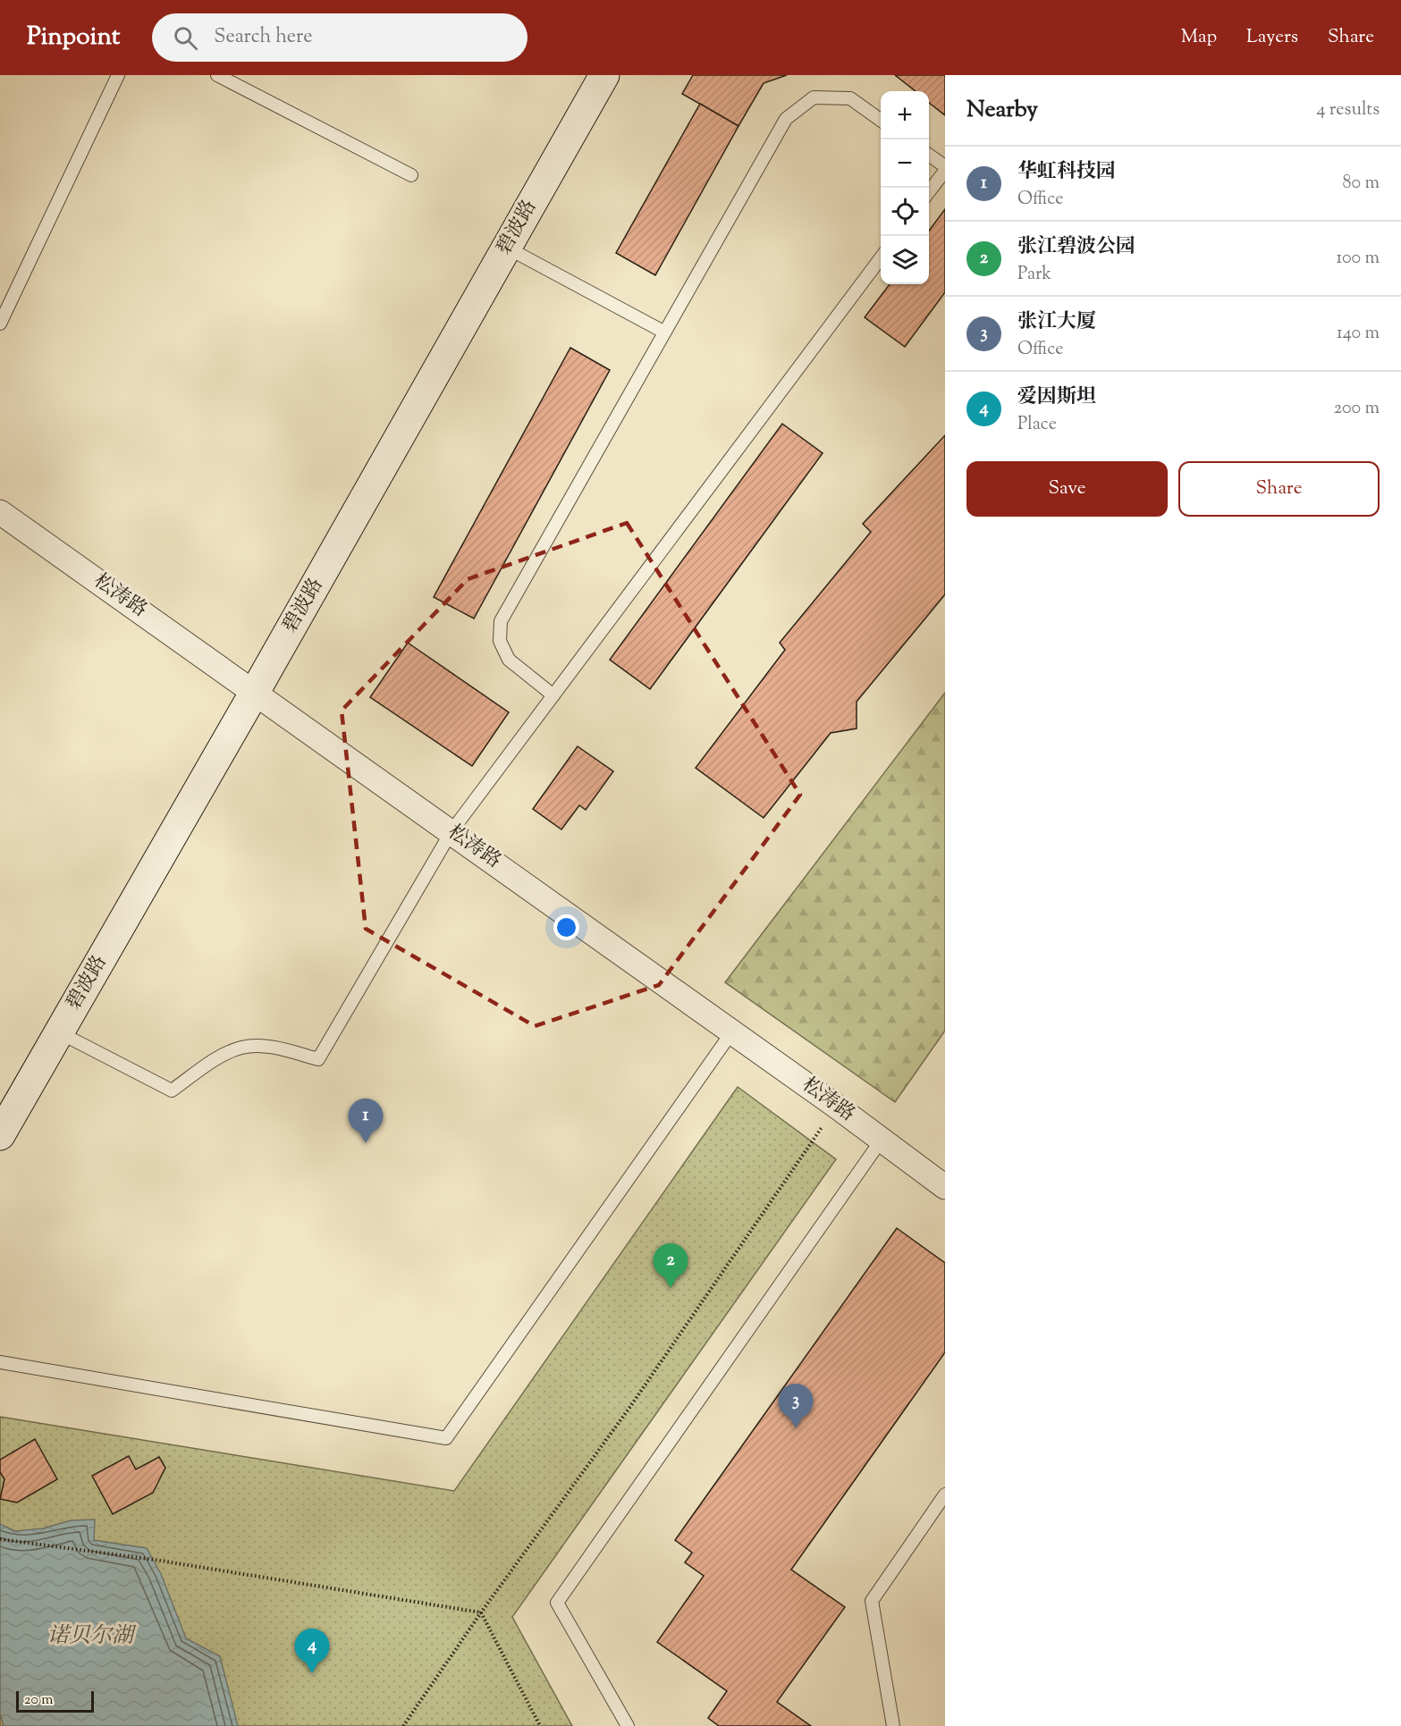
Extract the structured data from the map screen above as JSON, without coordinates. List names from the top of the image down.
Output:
{
  "streets": {
    "street": ["碧波路", "松涛路"]
  },
  "crossings": [
    ["碧波路", "松涛路"]
  ],
  "water": ["诺贝尔湖"],
  "scale_bar": "20 m",
  "page": {
    "header": "Pinpoint",
    "search": "Search here",
    "nav": ["Map", "Layers", "Share"],
    "heading": ["Nearby", "4 results"],
    "map_buttons": ["+", "−"],
    "list": [
      {
        "mark": "1",
        "name": "华虹科技园",
        "note": "Office",
        "value": "80 m"
      },
      {
        "mark": "2",
        "name": "张江碧波公园",
        "note": "Park",
        "value": "100 m"
      },
      {
        "mark": "3",
        "name": "张江大厦",
        "note": "Office",
        "value": "140 m"
      },
      {
        "mark": "4",
        "name": "爱因斯坦",
        "note": "Place",
        "value": "200 m"
      }
    ],
    "buttons": ["Save", "Share"],
    "pins": [
      "1",
      "2",
      "3",
      "4"
    ],
    "scale": "20 m"
  }
}
